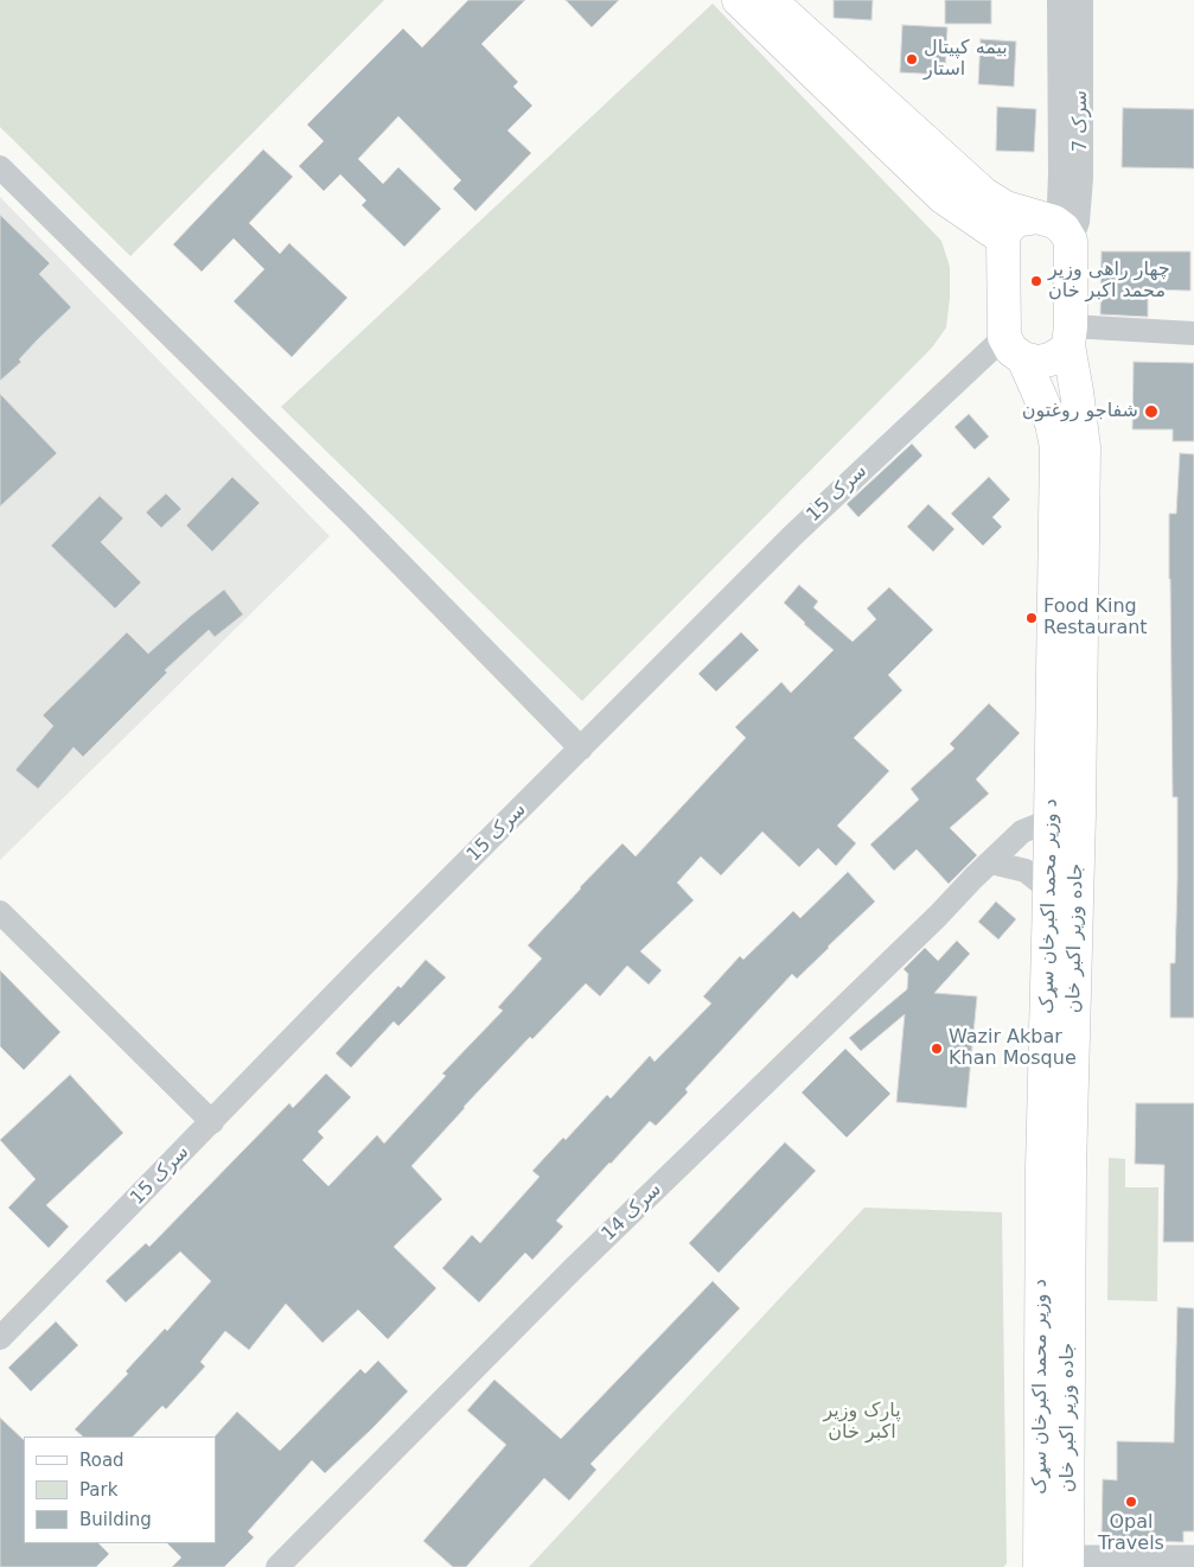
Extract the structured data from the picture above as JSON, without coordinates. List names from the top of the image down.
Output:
{
  "streets": {
    "main road": ["د وزیر محمد اکبرخان سړک", "جاده وزیر اکبر خان"],
    "street": ["سرک 7", "سرک 15", "سرک 14"]
  },
  "crossings": [
    ["سرک 7", "جاده وزیر اکبر خان"],
    ["سرک 15", "د وزیر محمد اکبرخان سړک"],
    ["د وزیر محمد اکبرخان سړک", "جاده وزیر اکبر خان"],
    ["د وزیر محمد اکبرخان سړک", "سرک 14"]
  ],
  "parks": ["پارک وزیر اکبر خان"],
  "places": [
    "بیمه کپیتال استار",
    "چهار راهی وزیر محمد اکبر خان",
    "شفاجو روغتون",
    "Food King Restaurant",
    "Wazir Akbar Khan Mosque",
    "Opal Travels"
  ],
  "legend": ["Road", "Park", "Building"]
}
